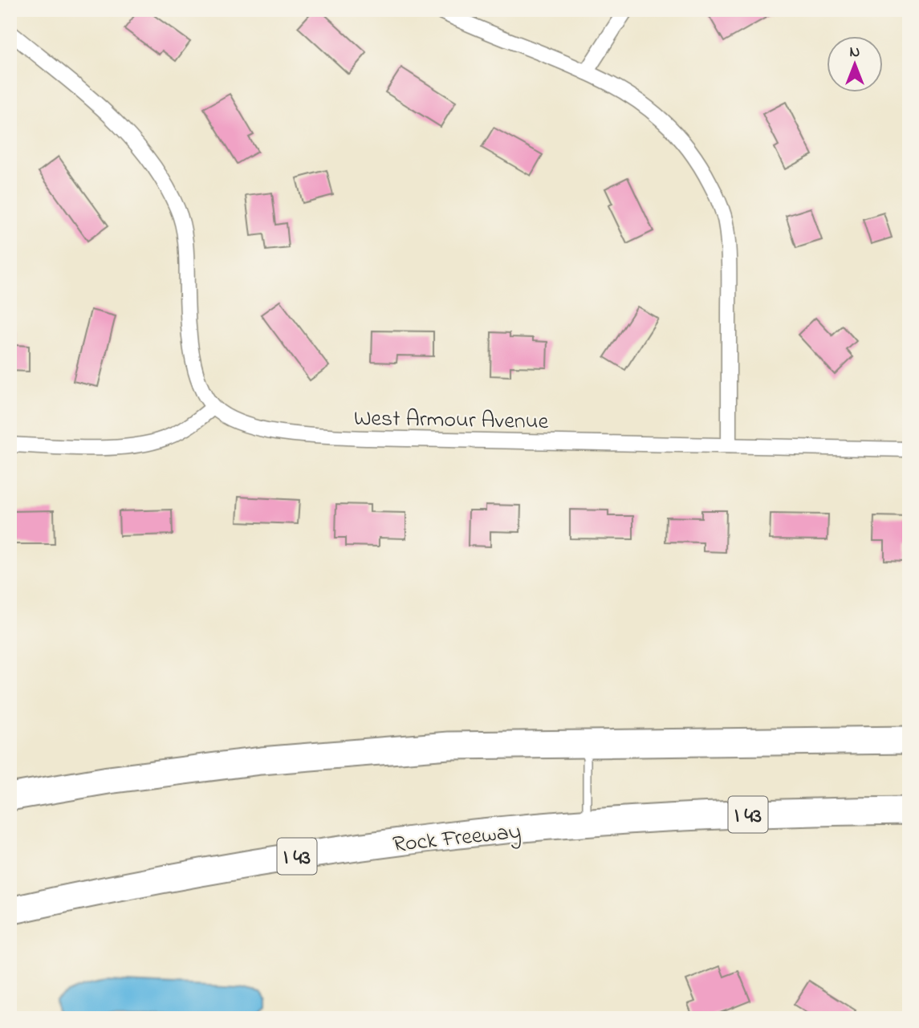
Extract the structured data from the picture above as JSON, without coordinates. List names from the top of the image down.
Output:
{
  "streets": {
    "highway": ["I 43", "Rock Freeway"],
    "street": ["West Armour Avenue"]
  },
  "north": "top"
}
